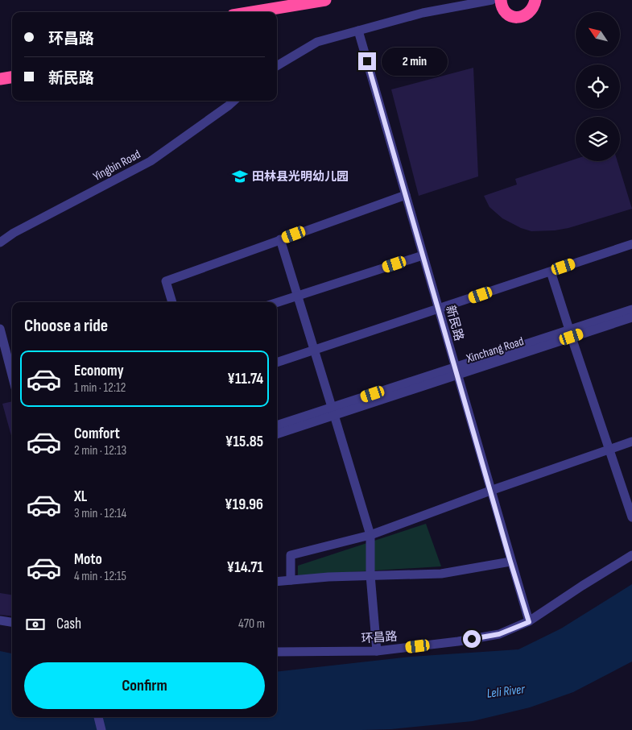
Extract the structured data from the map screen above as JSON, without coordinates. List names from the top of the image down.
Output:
{
  "streets": {
    "street": [
      "Yingbin Road",
      "新民路",
      "Xinchang Road",
      "环昌路"
    ]
  },
  "crossings": [
    ["新民路", "Xinchang Road"],
    ["新民路", "环昌路"]
  ],
  "water": ["Leli River"],
  "places": {
    "school or university": ["田林县光明幼儿园"]
  },
  "north": "top left",
  "page": {
    "banner": ["环昌路", "新民路"],
    "bubble": "2 min",
    "heading": "Choose a ride",
    "list": [
      {
        "name": "Economy",
        "note": "1 min · 12:12",
        "value": "¥11.74"
      },
      {
        "name": "Comfort",
        "note": "2 min · 12:13",
        "value": "¥15.85"
      },
      {
        "name": "XL",
        "note": "3 min · 12:14",
        "value": "¥19.96"
      },
      {
        "name": "Moto",
        "note": "4 min · 12:15",
        "value": "¥14.71"
      }
    ],
    "pay": ["Cash", "470 m"],
    "buttons": "Confirm"
  }
}
